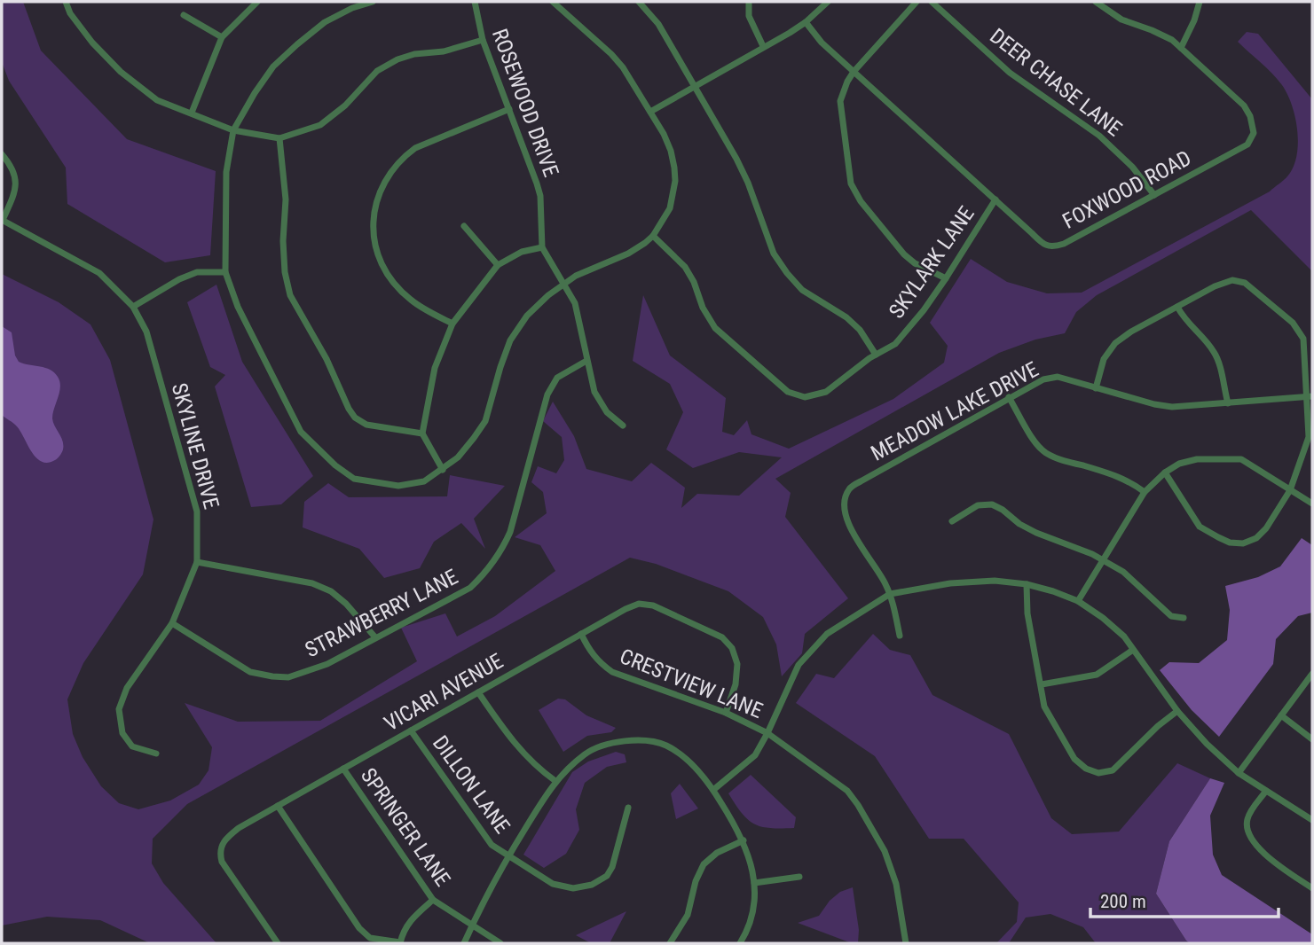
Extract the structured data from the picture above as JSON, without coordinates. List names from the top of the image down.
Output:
{
  "streets": {
    "street": [
      "DEER CHASE LANE",
      "ROSEWOOD DRIVE",
      "FOXWOOD ROAD",
      "SKYLARK LANE",
      "MEADOW LAKE DRIVE",
      "SKYLINE DRIVE",
      "STRAWBERRY LANE",
      "CRESTVIEW LANE",
      "VICARI AVENUE",
      "DILLON LANE",
      "SPRINGER LANE"
    ]
  },
  "crossings": [
    ["DEER CHASE LANE", "FOXWOOD ROAD"],
    ["ROSEWOOD DRIVE", "STRAWBERRY LANE"],
    ["FOXWOOD ROAD", "SKYLARK LANE"],
    ["SKYLINE DRIVE", "STRAWBERRY LANE"],
    ["CRESTVIEW LANE", "VICARI AVENUE"],
    ["VICARI AVENUE", "DILLON LANE"],
    ["VICARI AVENUE", "SPRINGER LANE"]
  ],
  "scale_bar": "200 m"
}
